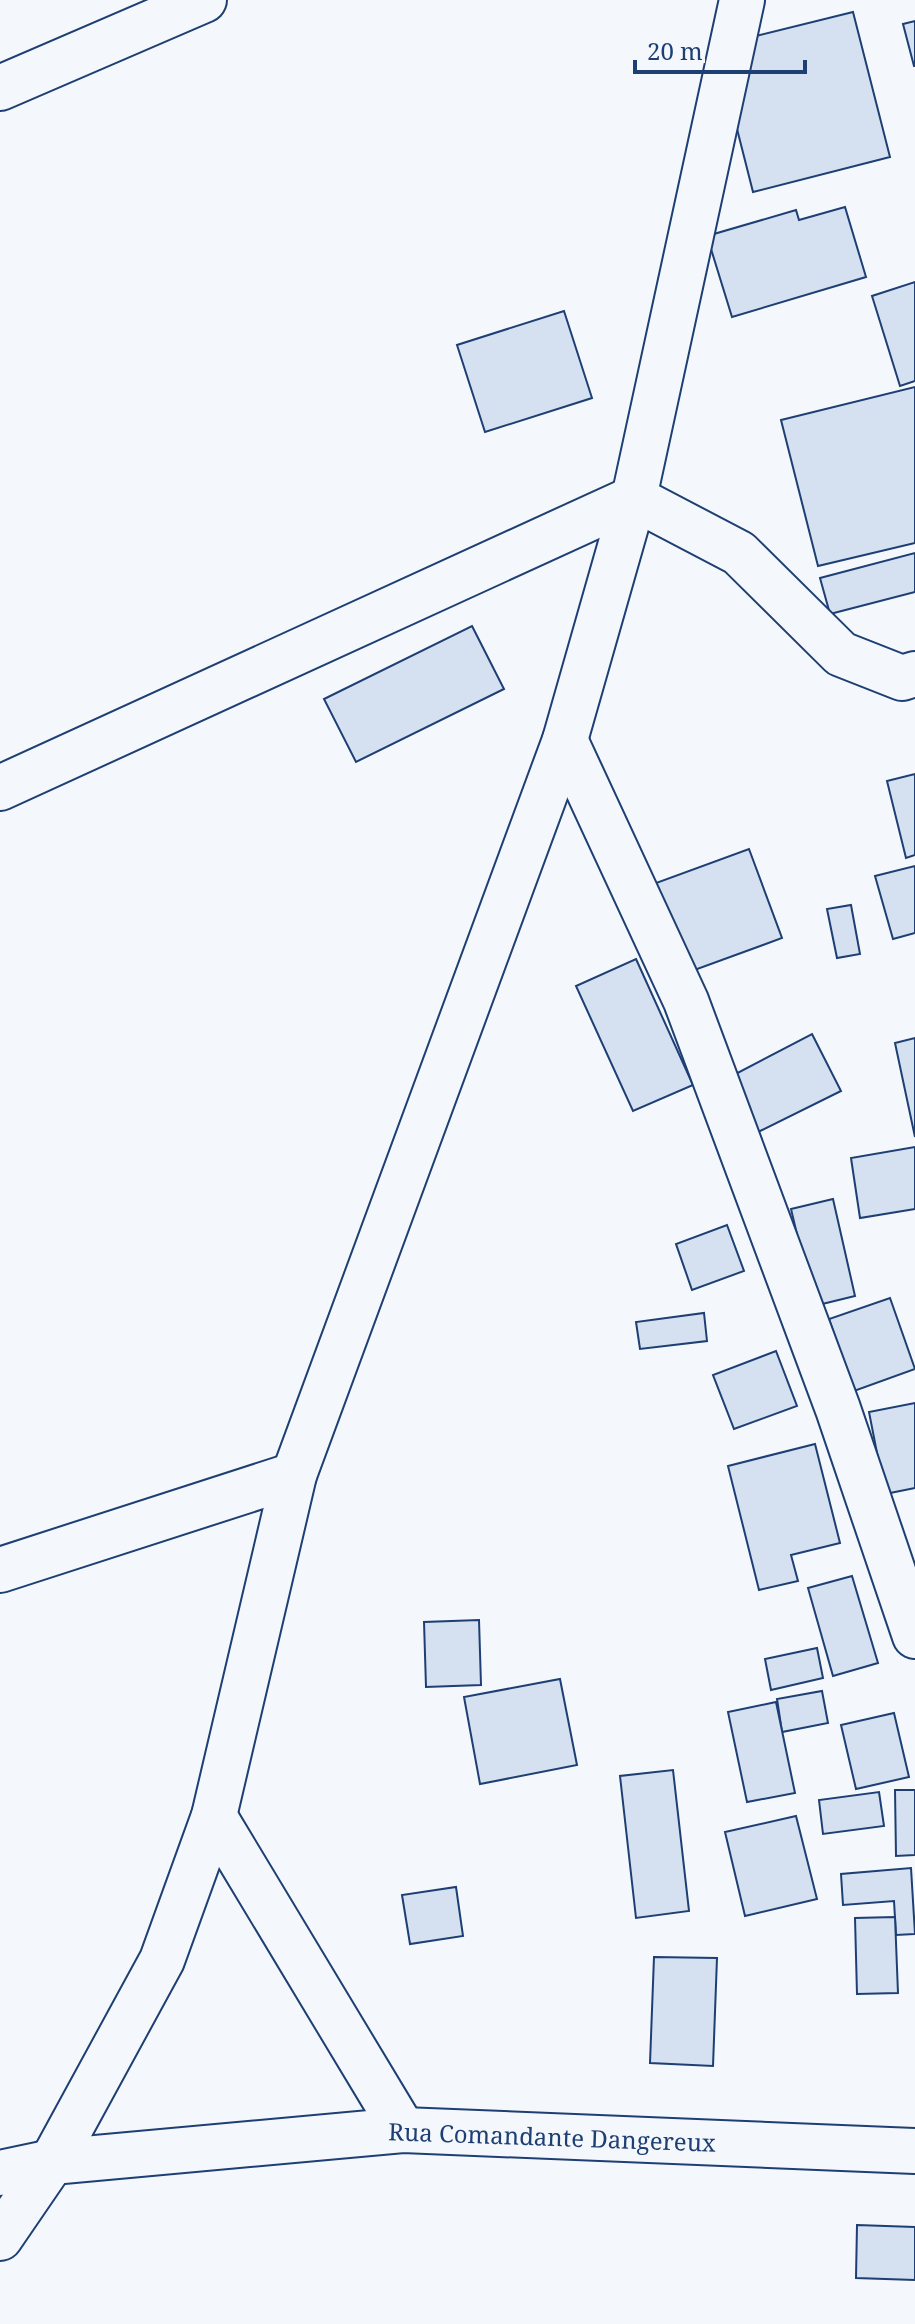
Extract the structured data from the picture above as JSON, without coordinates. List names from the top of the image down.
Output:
{
  "streets": {
    "street": ["Rua Comandante Dangereux"]
  },
  "scale_bar": "20 m"
}
